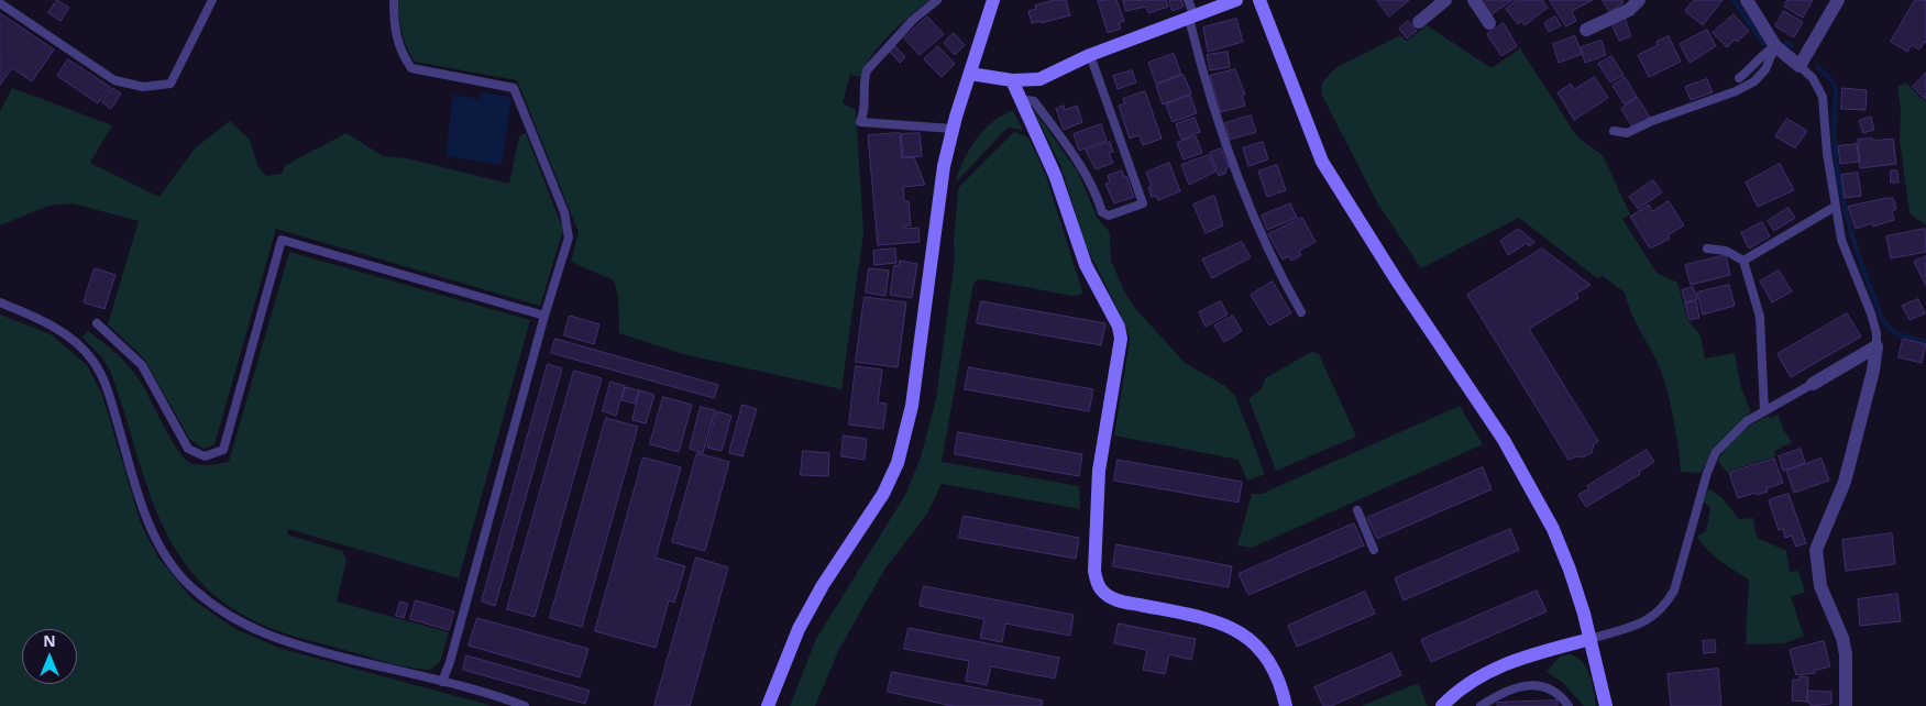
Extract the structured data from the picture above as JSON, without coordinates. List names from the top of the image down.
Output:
{
  "north": "top"
}
